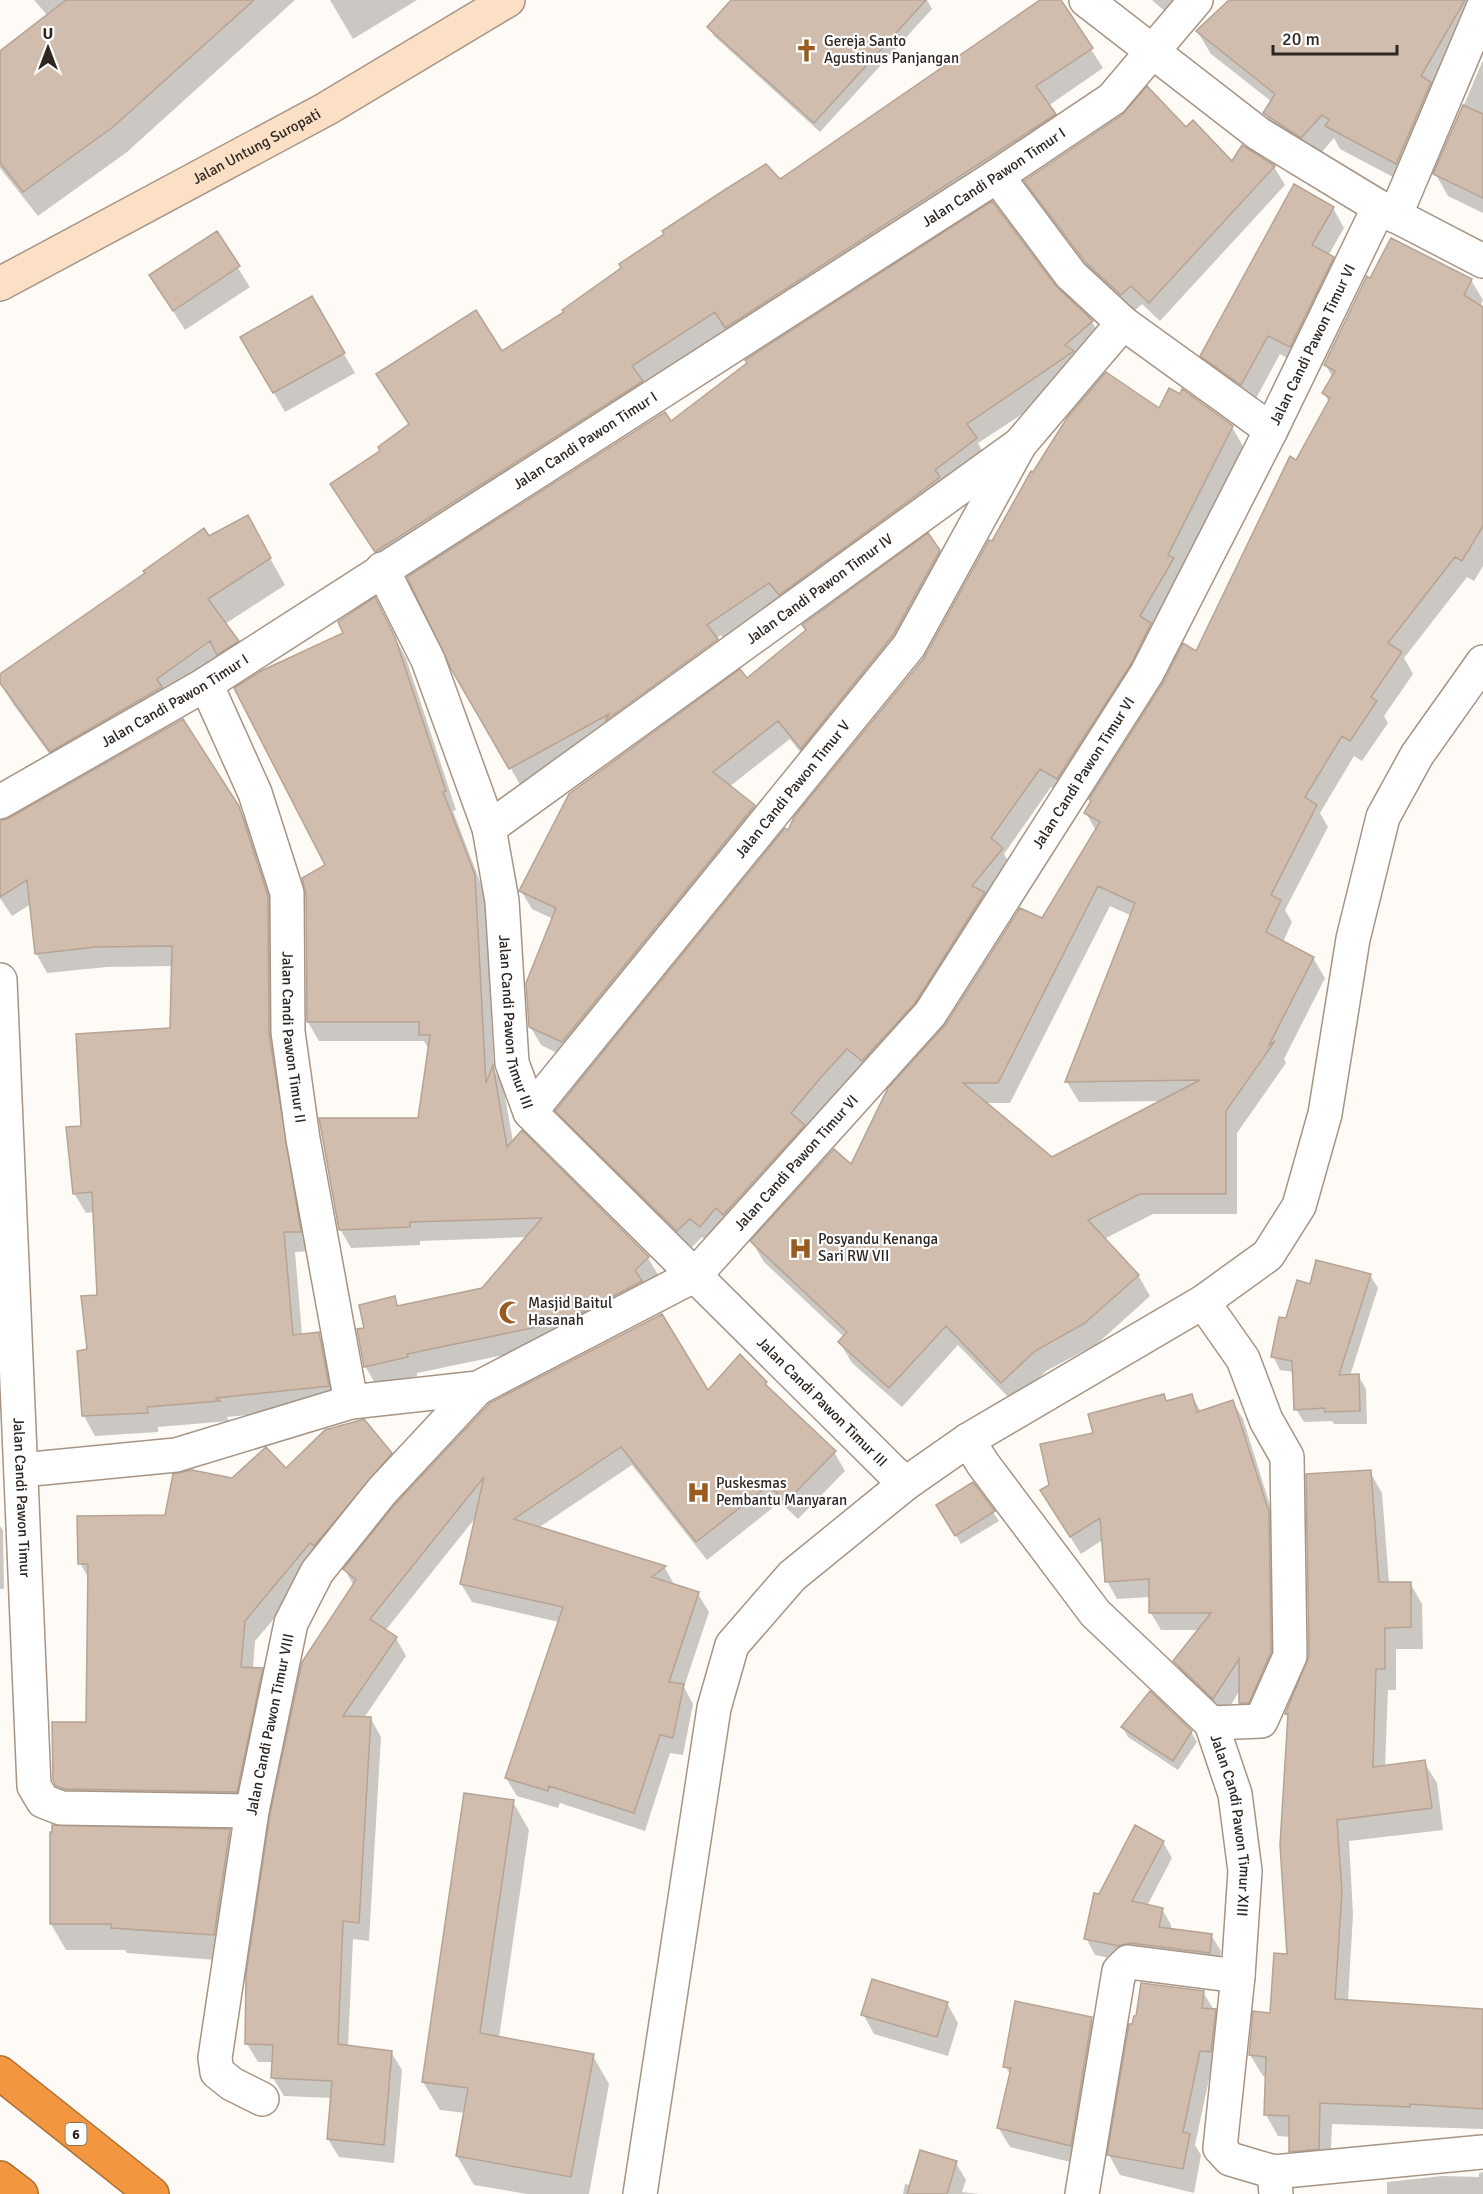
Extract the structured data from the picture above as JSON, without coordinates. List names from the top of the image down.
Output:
{
  "streets": {
    "highway": ["6"],
    "main road": ["Jalan Untung Suropati"],
    "street": [
      "Jalan Candi Pawon Timur I",
      "Jalan Candi Pawon Timur VI",
      "Jalan Candi Pawon Timur IV",
      "Jalan Candi Pawon Timur V",
      "Jalan Candi Pawon Timur III",
      "Jalan Candi Pawon Timur II",
      "Jalan Candi Pawon Timur",
      "Jalan Candi Pawon Timur VIII",
      "Jalan Candi Pawon Timur XIII"
    ]
  },
  "crossings": [
    ["Jalan Candi Pawon Timur I", "Jalan Candi Pawon Timur III"],
    ["Jalan Candi Pawon Timur I", "Jalan Candi Pawon Timur II"],
    ["Jalan Candi Pawon Timur VI", "Jalan Candi Pawon Timur III"],
    ["Jalan Candi Pawon Timur VI", "Jalan Candi Pawon Timur VIII"],
    ["Jalan Candi Pawon Timur IV", "Jalan Candi Pawon Timur V"],
    ["Jalan Candi Pawon Timur IV", "Jalan Candi Pawon Timur III"],
    ["Jalan Candi Pawon Timur V", "Jalan Candi Pawon Timur III"],
    ["Jalan Candi Pawon Timur III", "Jalan Candi Pawon Timur VIII"],
    ["Jalan Candi Pawon Timur II", "Jalan Candi Pawon Timur VIII"],
    ["Jalan Candi Pawon Timur", "Jalan Candi Pawon Timur VIII"]
  ],
  "places": {
    "church": ["Gereja Santo Agustinus Panjangan"],
    "hospital": ["Posyandu Kenanga Sari RW VII", "Puskesmas Pembantu Manyaran"],
    "mosque": ["Masjid Baitul Hasanah"]
  },
  "scale_bar": "20 m",
  "north": "top"
}
